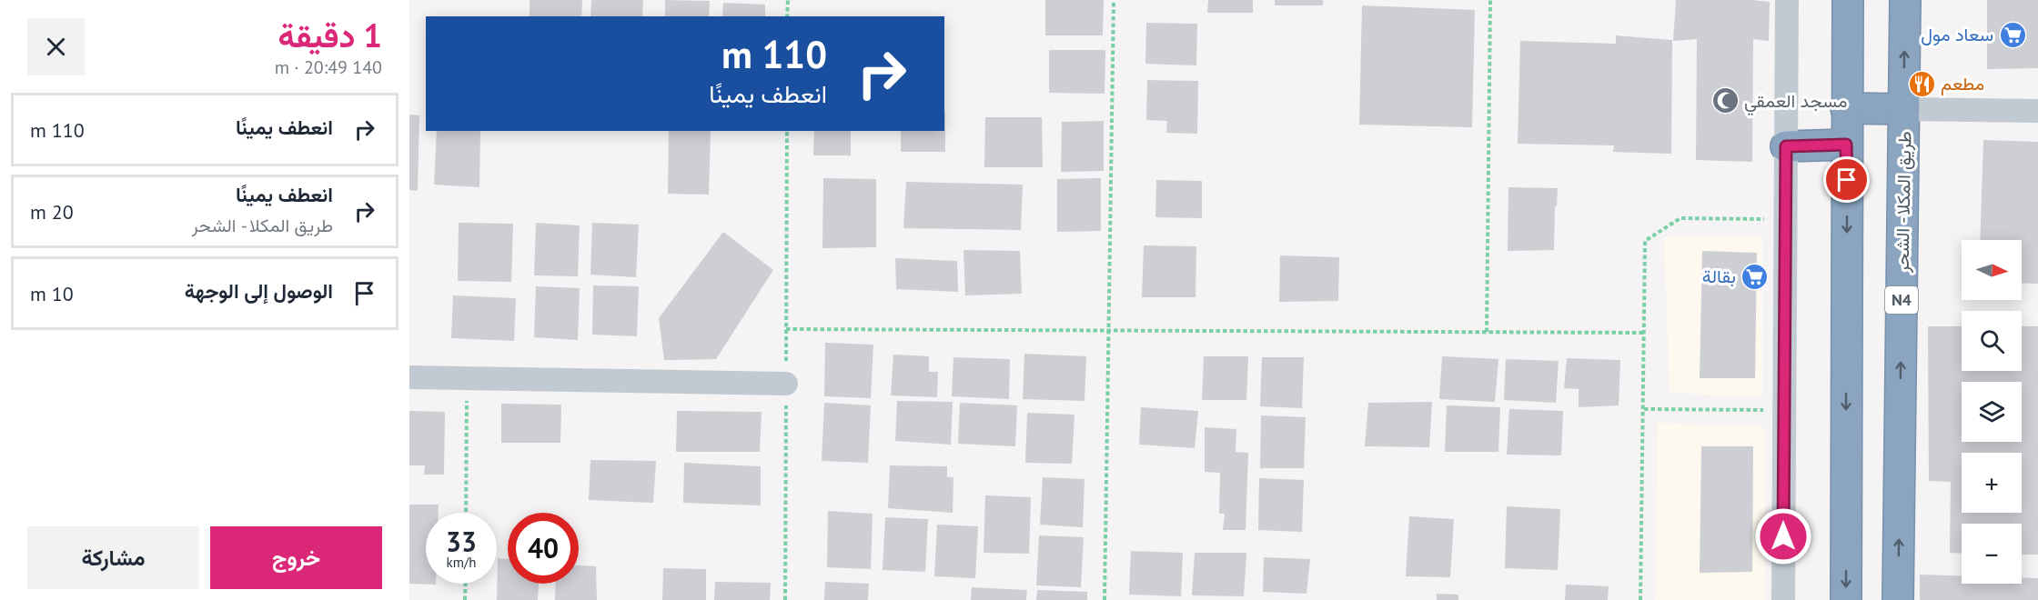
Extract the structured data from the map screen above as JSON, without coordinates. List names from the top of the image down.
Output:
{
  "streets": {
    "highway": ["طريق المكلا - الشحر", "N4"]
  },
  "places": {
    "supermarket": ["سعاد مول", "بقالة"],
    "restaurant": ["مطعم"],
    "mosque": ["مسجد العمقي"]
  },
  "north": "right",
  "page": {
    "heading": ["1 دقيقة", "140 m · 20:49"],
    "turn": ["110 m", "انعطف يمينًا"],
    "list": [
      {
        "name": "انعطف يمينًا",
        "value": "110 m"
      },
      {
        "name": "انعطف يمينًا",
        "note": "طريق المكلا - الشحر",
        "value": "20 m"
      },
      {
        "name": "الوصول إلى الوجهة",
        "value": "10 m"
      }
    ],
    "map_buttons": ["+", "−"],
    "speed": "33 km/h",
    "limit": "40",
    "buttons": ["خروج", "مشاركة"]
  }
}
